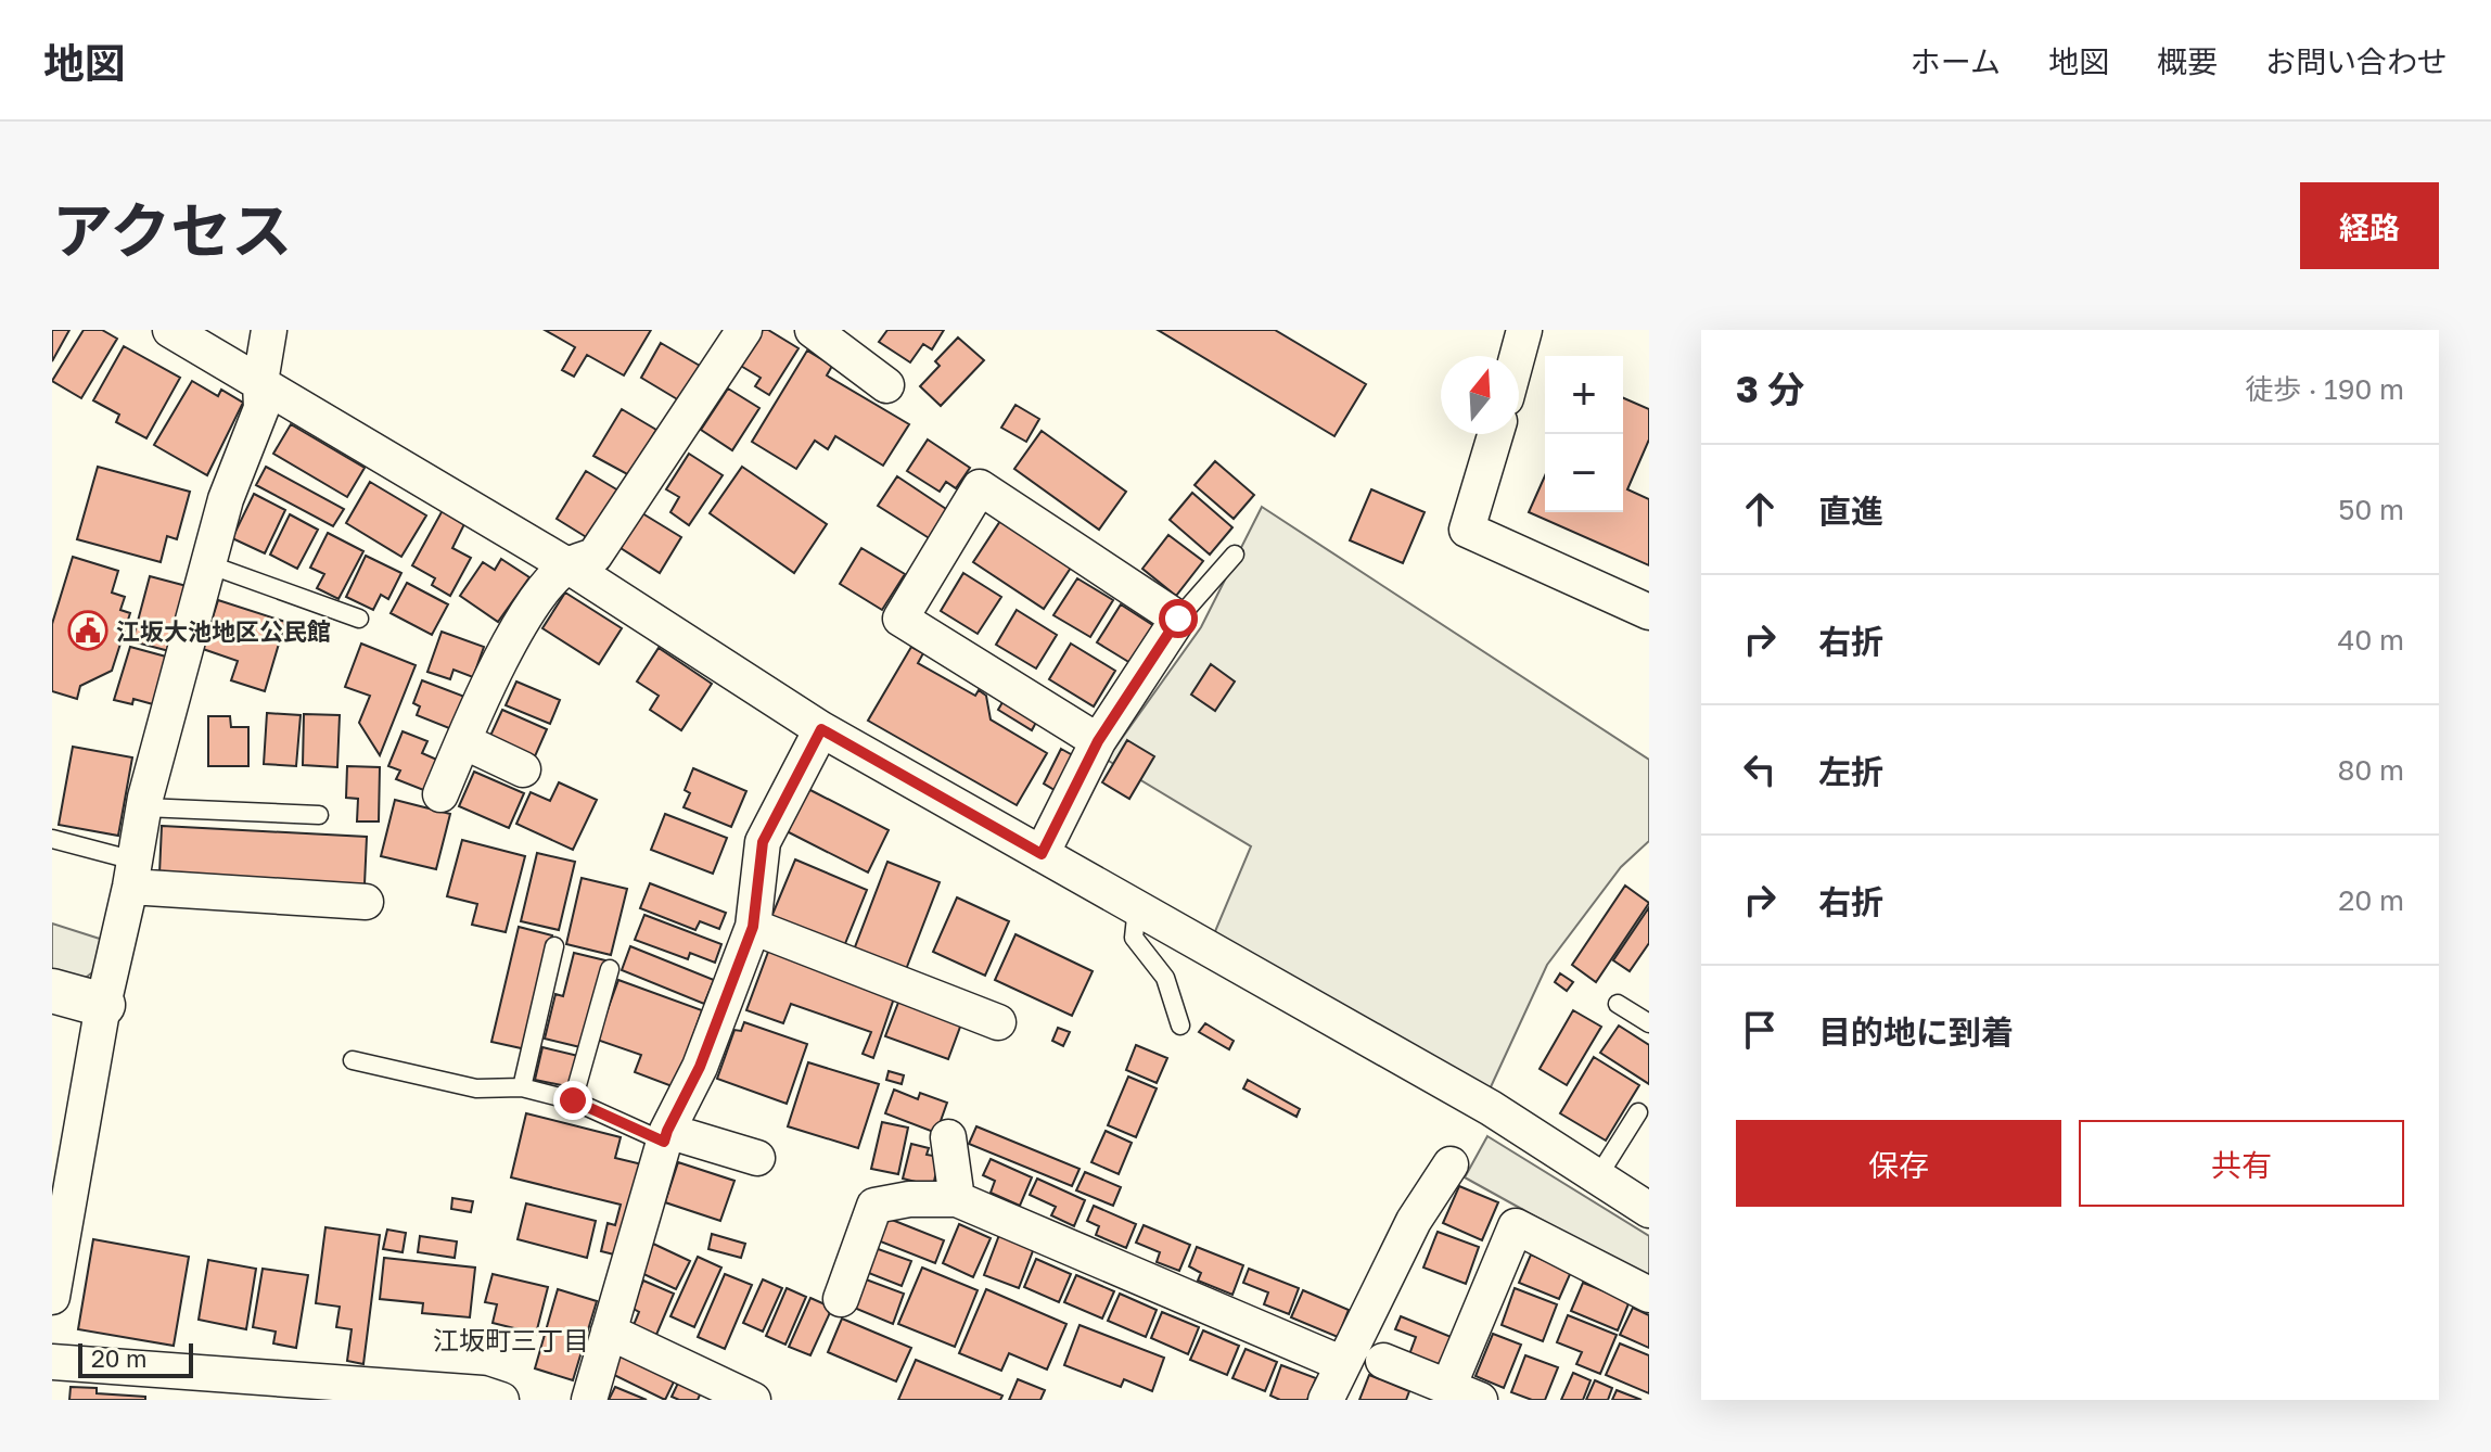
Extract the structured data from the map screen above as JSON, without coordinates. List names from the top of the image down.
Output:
{
  "districts": ["江坂町三丁目"],
  "places": {
    "public building": ["江坂大池地区公民館"]
  },
  "scale_bar": "20 m",
  "north": "top",
  "page": {
    "header": "地図",
    "nav": [
      "ホーム",
      "地図",
      "概要",
      "お問い合わせ"
    ],
    "title": "アクセス",
    "buttons": [
      "経路",
      ["保存", "共有"]
    ],
    "heading": ["3 分", "徒歩 · 190 m"],
    "map_buttons": ["+", "−"],
    "list": [
      ["直進", "50 m"],
      ["右折", "40 m"],
      ["左折", "80 m"],
      ["右折", "20 m"],
      "目的地に到着"
    ],
    "scale": "20 m"
  }
}
